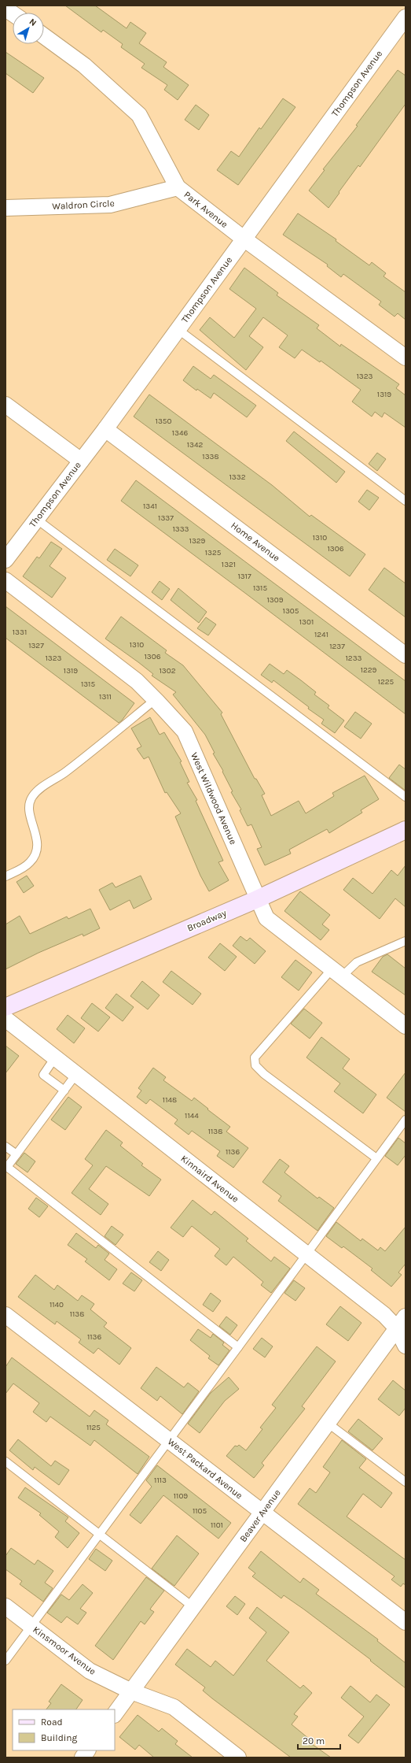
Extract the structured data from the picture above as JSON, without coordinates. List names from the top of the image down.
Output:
{
  "streets": {
    "main road": ["Broadway"],
    "street": [
      "Thompson Avenue",
      "Waldron Circle",
      "Park Avenue",
      "Home Avenue",
      "West Wildwood Avenue",
      "Kinnaird Avenue",
      "West Packard Avenue",
      "Beaver Avenue",
      "Kinsmoor Avenue"
    ]
  },
  "crossings": [
    ["Thompson Avenue", "Park Avenue"],
    ["Thompson Avenue", "Home Avenue"],
    ["Waldron Circle", "Park Avenue"],
    ["West Wildwood Avenue", "Broadway"],
    ["Kinnaird Avenue", "Beaver Avenue"],
    ["West Packard Avenue", "Beaver Avenue"],
    ["Beaver Avenue", "Kinsmoor Avenue"]
  ],
  "house_numbers": [
    "1323",
    "1319",
    "1350",
    "1346",
    "1342",
    "1338",
    "1332",
    "1341",
    "1337",
    "1333",
    "1310",
    "1329",
    "1306",
    "1325",
    "1321",
    "1317",
    "1315",
    "1309",
    "1305",
    "1301",
    "1331",
    "1241",
    "1310",
    "1327",
    "1237",
    "1306",
    "1323",
    "1233",
    "1229",
    "1319",
    "1302",
    "1225",
    "1315",
    "1311",
    "1148",
    "1144",
    "1138",
    "1136",
    "1140",
    "1138",
    "1136",
    "1125",
    "1113",
    "1109",
    "1105",
    "1101"
  ],
  "legend": ["Road", "Building"],
  "scale_bar": "20 m",
  "north": "top right"
}
